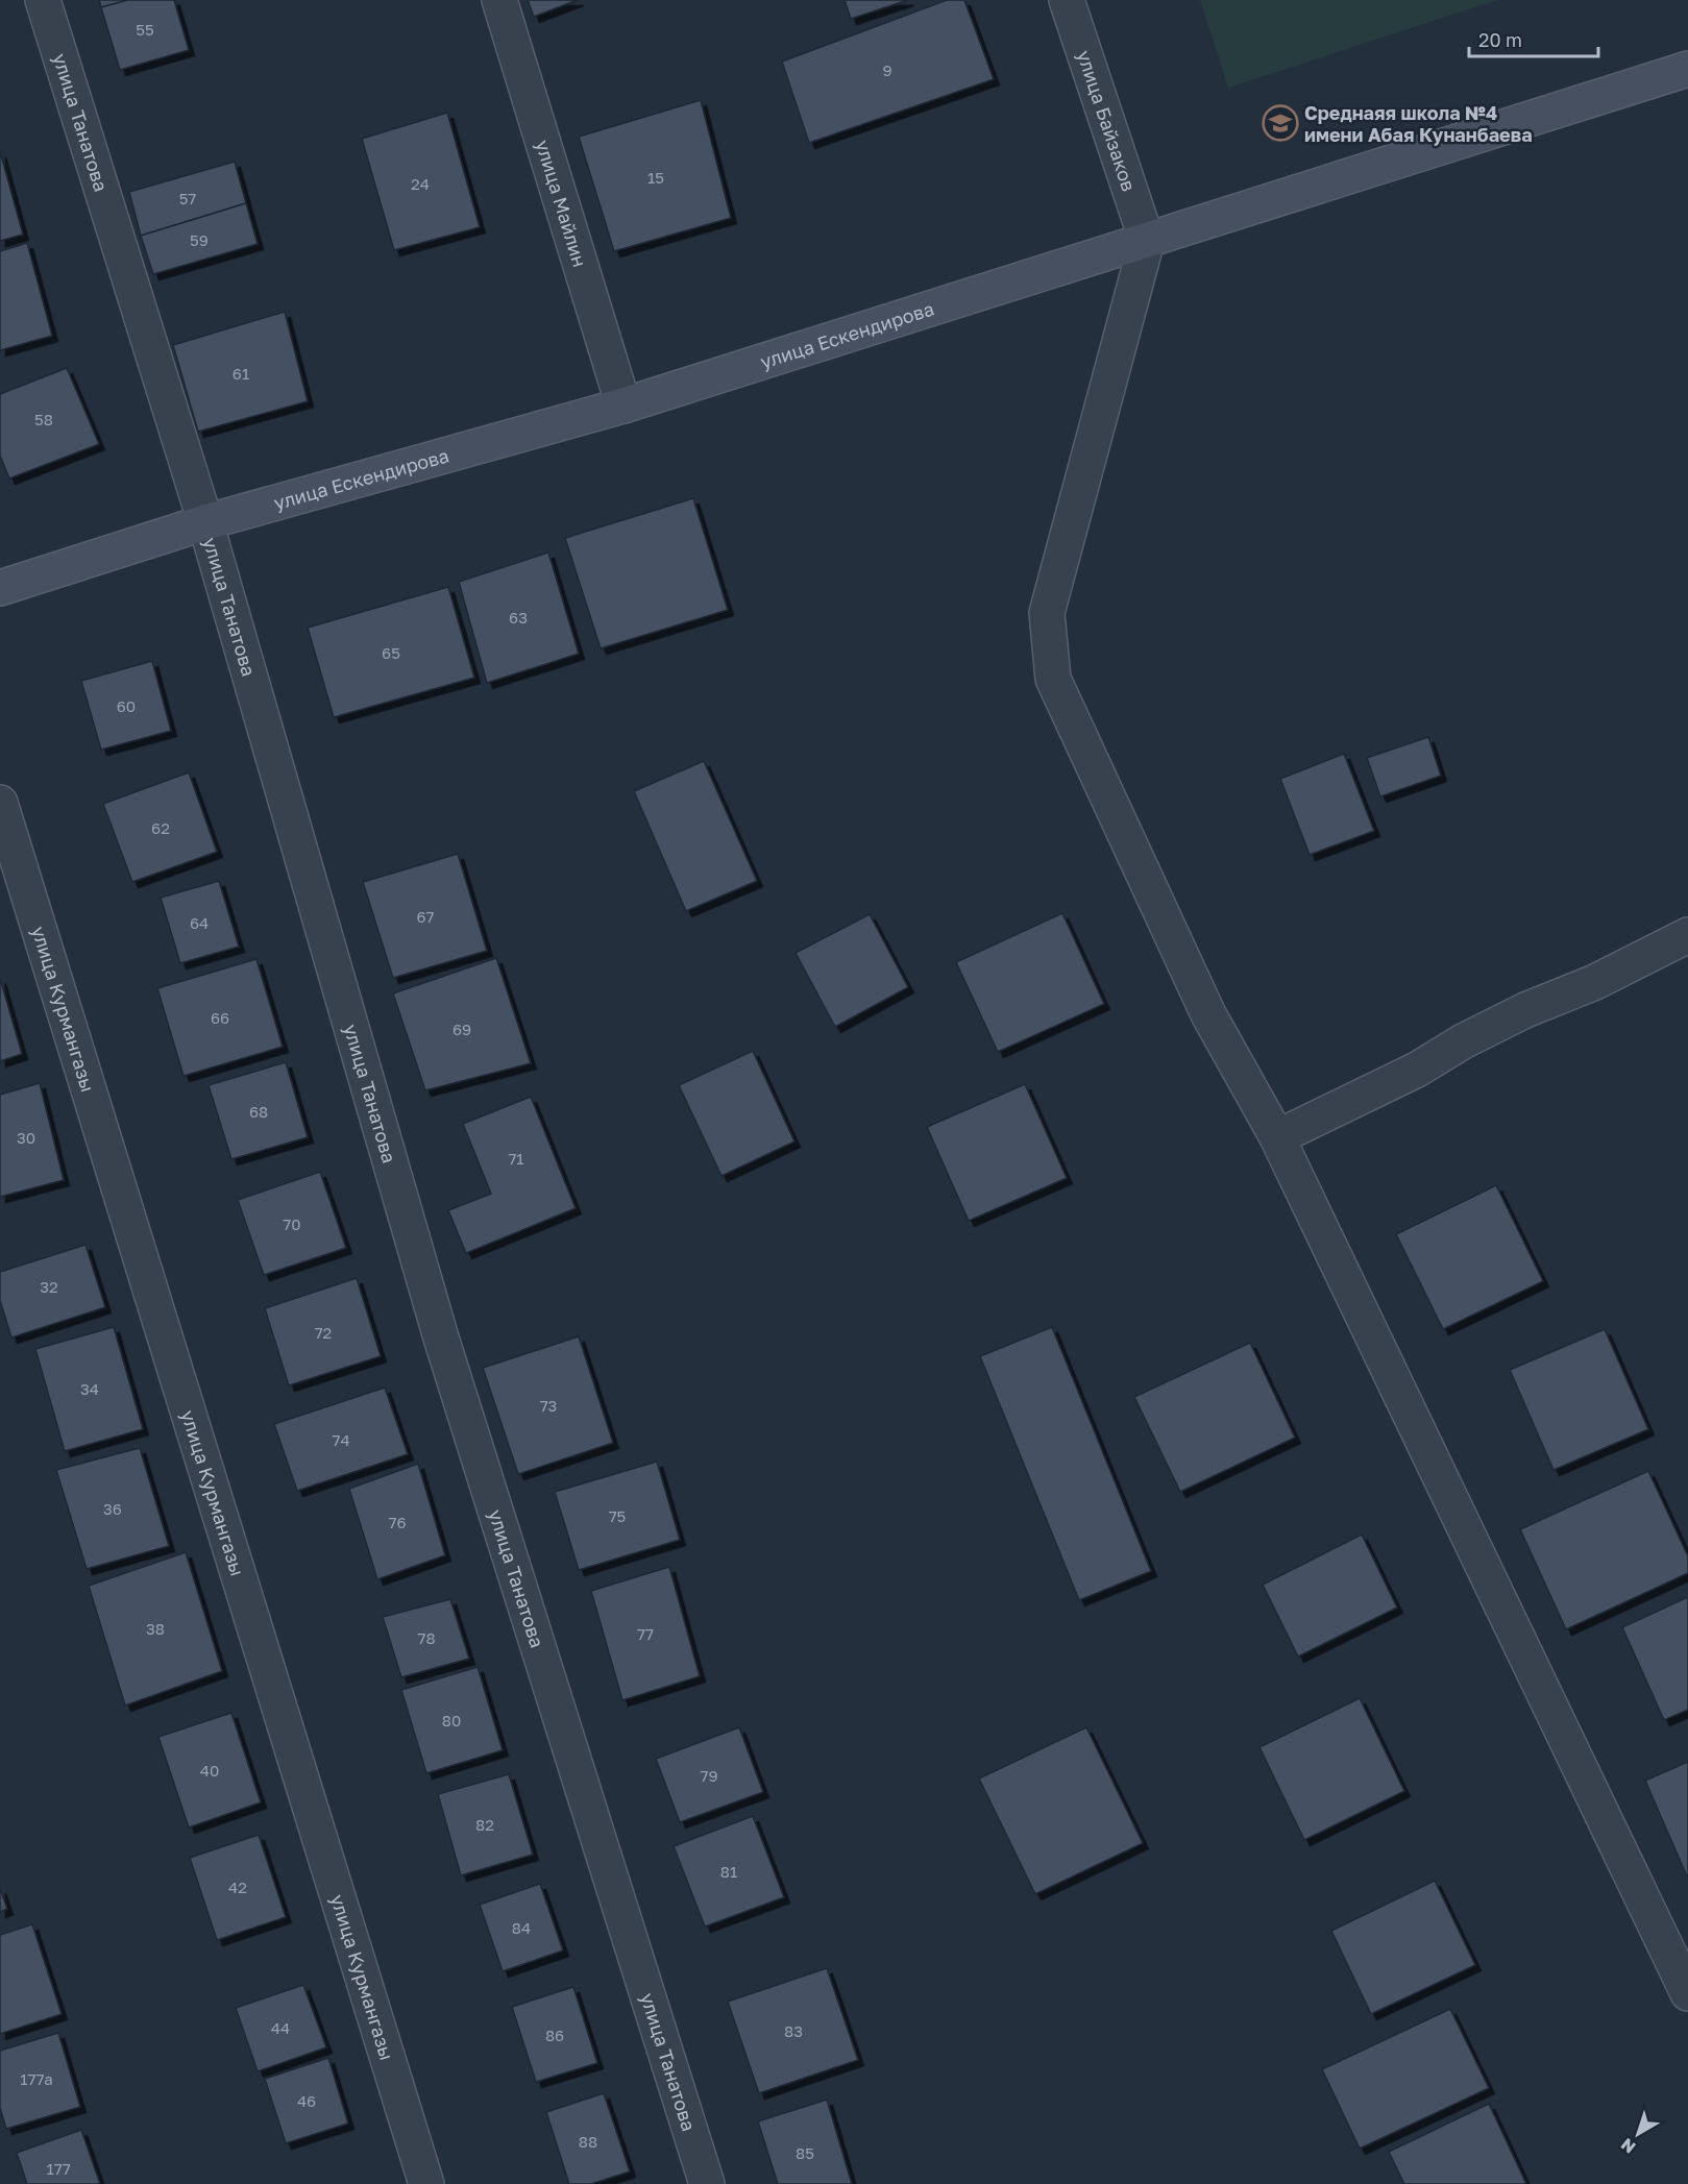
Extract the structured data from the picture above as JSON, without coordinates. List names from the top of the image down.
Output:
{
  "streets": {
    "street": [
      "улица Байзаков",
      "улица Танатова",
      "улица Майлин",
      "улица Ескендирова",
      "улица Курмангазы"
    ]
  },
  "crossings": [
    ["улица Байзаков", "улица Ескендирова"],
    ["улица Танатова", "улица Ескендирова"],
    ["улица Майлин", "улица Ескендирова"]
  ],
  "places": {
    "school or university": ["Среднаяя школа №4 имени Абая Кунанбаева"]
  },
  "house_numbers": [
    "55",
    "9",
    "15",
    "24",
    "57",
    "59",
    "61",
    "58",
    "63",
    "65",
    "60",
    "62",
    "67",
    "64",
    "66",
    "69",
    "68",
    "30",
    "71",
    "70",
    "32",
    "72",
    "34",
    "73",
    "74",
    "36",
    "75",
    "76",
    "38",
    "77",
    "78",
    "80",
    "40",
    "79",
    "82",
    "81",
    "42",
    "84",
    "44",
    "83",
    "86",
    "177а",
    "46",
    "88",
    "85",
    "177"
  ],
  "scale_bar": "20 m",
  "north": "bottom left"
}
